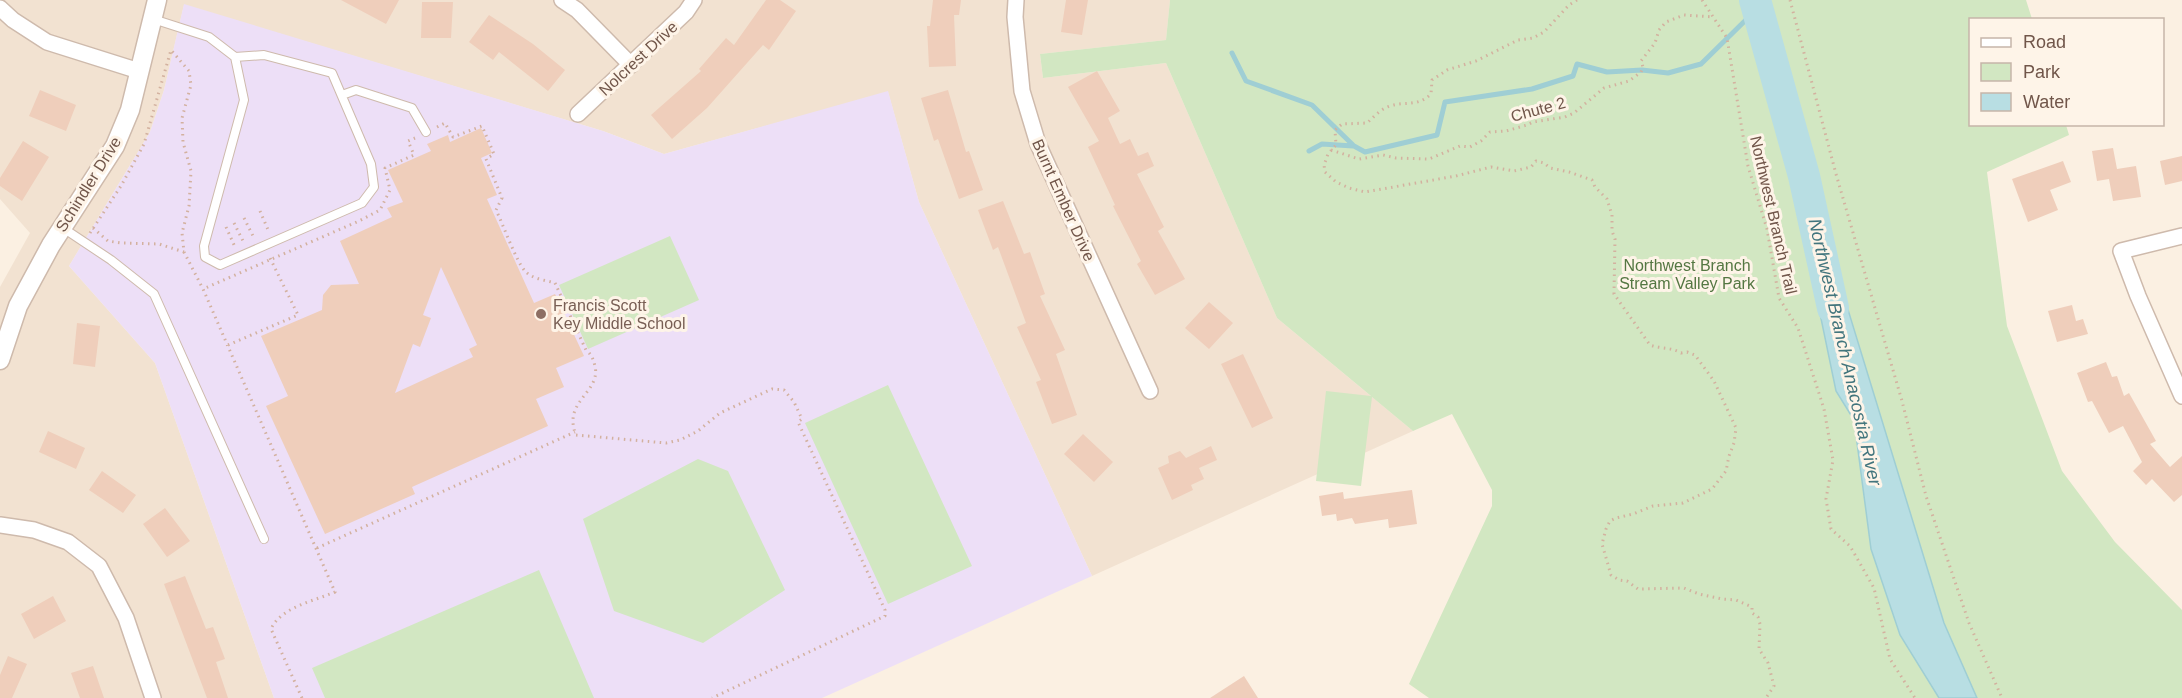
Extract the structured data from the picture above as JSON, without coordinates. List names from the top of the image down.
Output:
{
  "streets": {
    "street": ["Nolcrest Drive", "Schindler Drive", "Burnt Ember Drive"],
    "path": ["Chute 2", "Northwest Branch Trail"]
  },
  "crossings": [
    ["Chute 2", "Northwest Branch Trail"]
  ],
  "water": ["Northwest Branch Anacostia River"],
  "parks": ["Northwest Branch Stream Valley Park"],
  "places": ["Francis Scott Key Middle School"],
  "legend": ["Road", "Park", "Water"]
}
